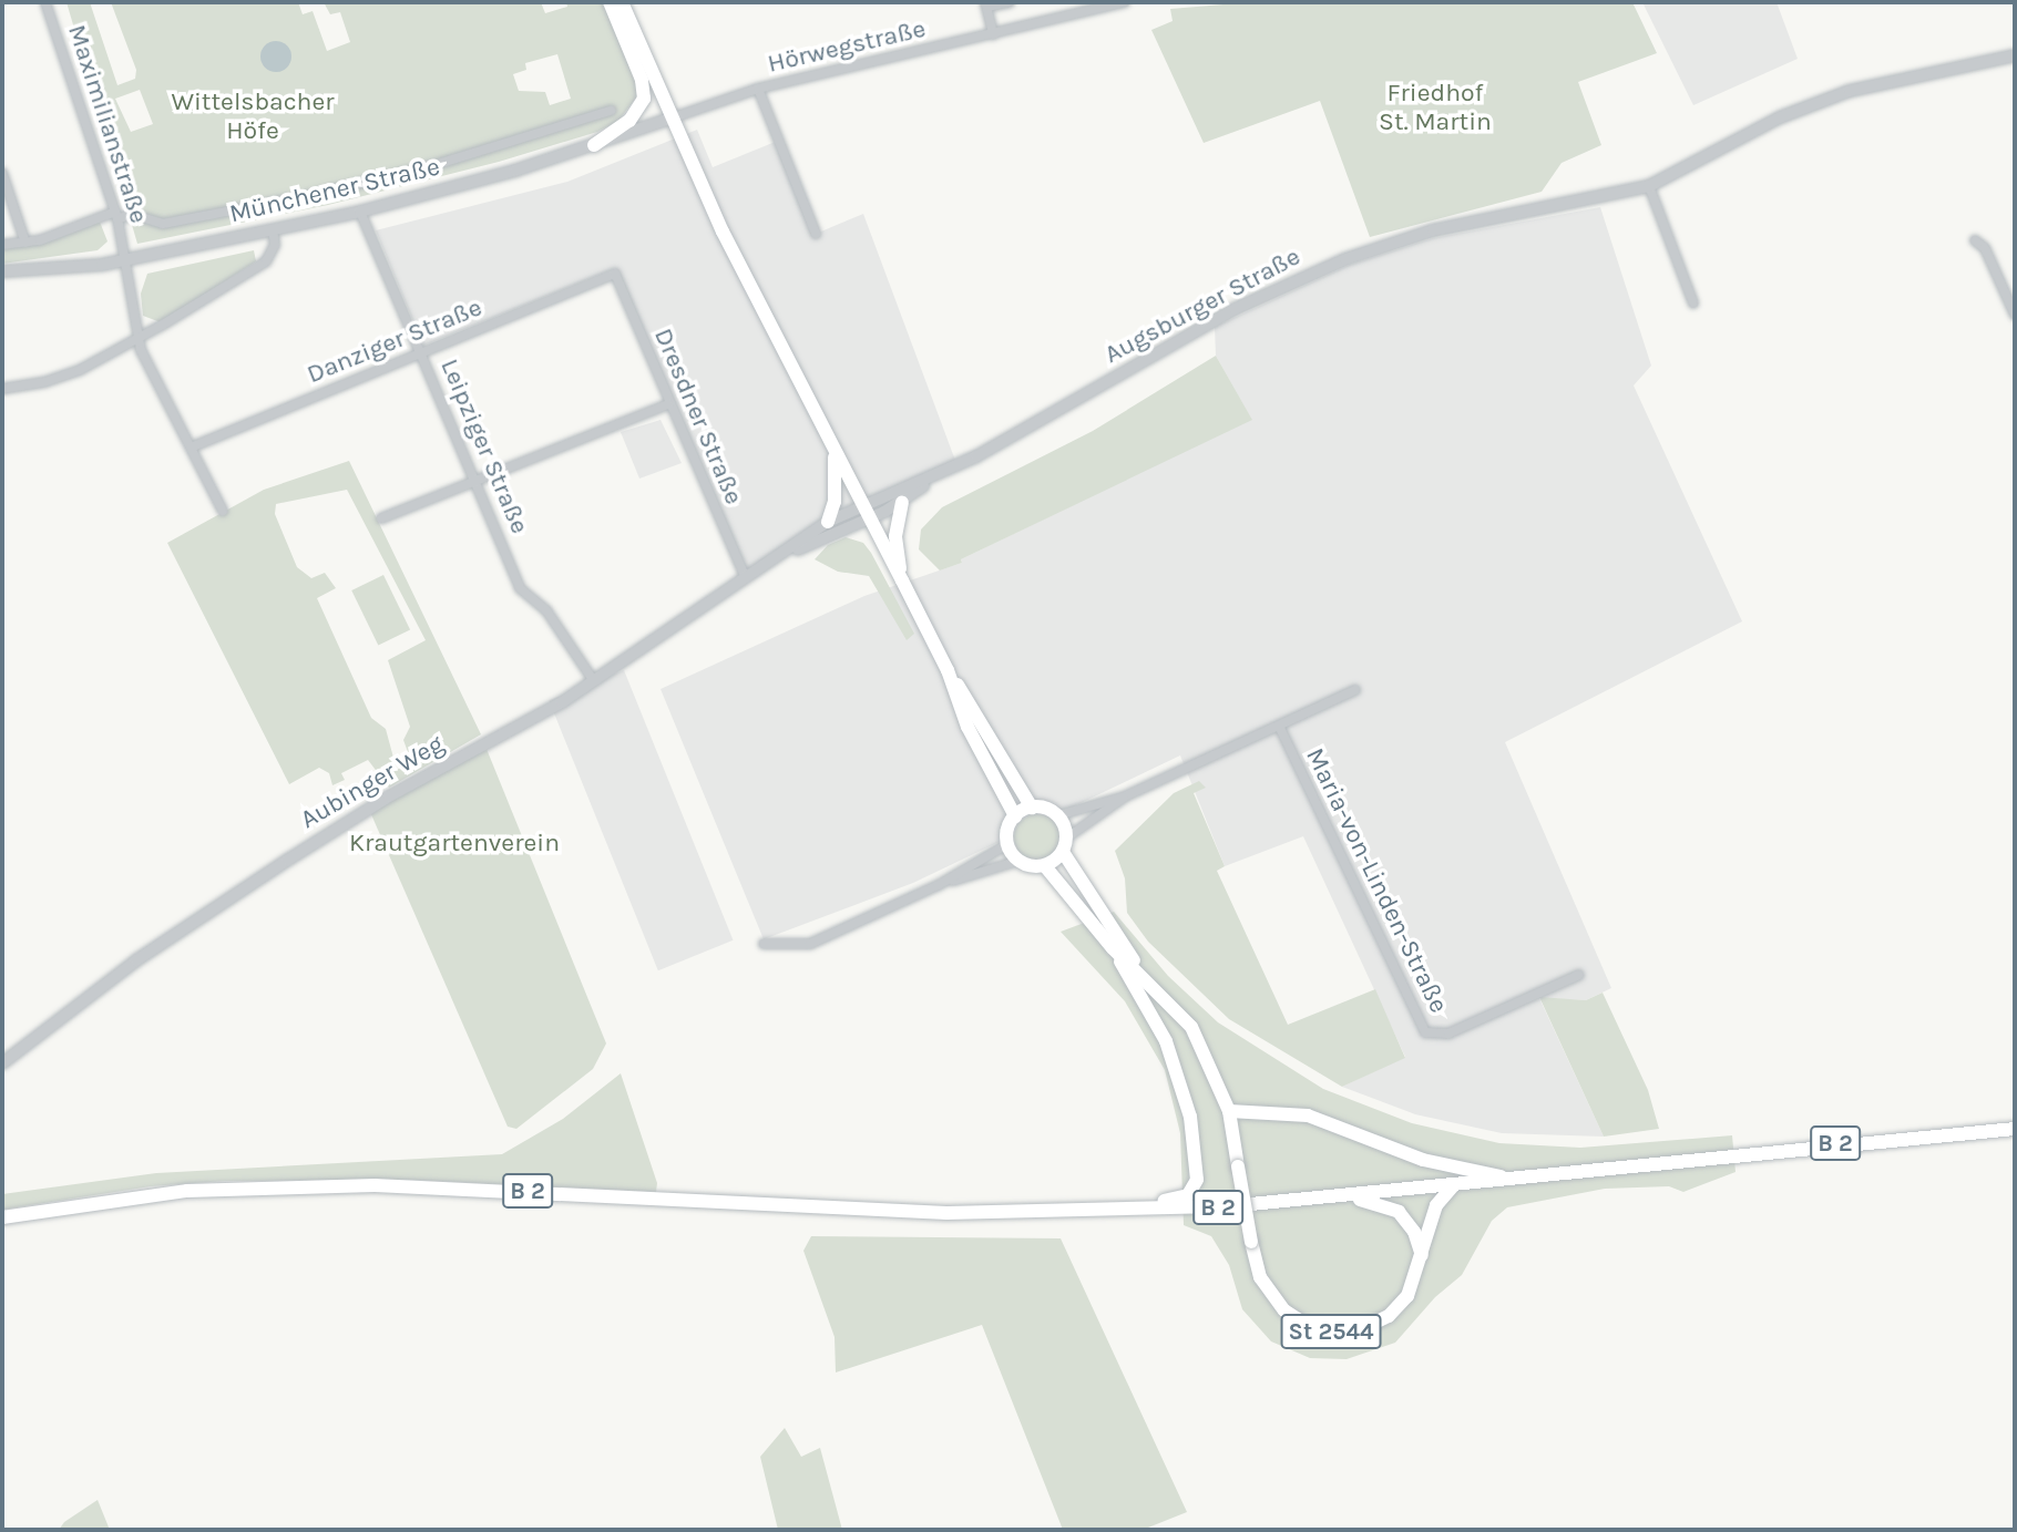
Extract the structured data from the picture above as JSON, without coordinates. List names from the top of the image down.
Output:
{
  "streets": {
    "main road": ["B 2", "St 2544"],
    "street": [
      "Hörwegstraße",
      "Maximilianstraße",
      "Münchener Straße",
      "Augsburger Straße",
      "Danziger Straße",
      "Dresdner Straße",
      "Leipziger Straße",
      "Aubinger Weg",
      "Maria-von-Linden-Straße"
    ]
  },
  "crossings": [
    ["Hörwegstraße", "Münchener Straße"],
    ["Maximilianstraße", "Münchener Straße"],
    ["Maximilianstraße", "Danziger Straße"],
    ["Münchener Straße", "Leipziger Straße"],
    ["Augsburger Straße", "Aubinger Weg"],
    ["Danziger Straße", "Dresdner Straße"],
    ["Danziger Straße", "Leipziger Straße"],
    ["Dresdner Straße", "Aubinger Weg"],
    ["Leipziger Straße", "Aubinger Weg"]
  ],
  "parks": ["Friedhof St. Martin", "Wittelsbacher Höfe", "Krautgartenverein"]
}
